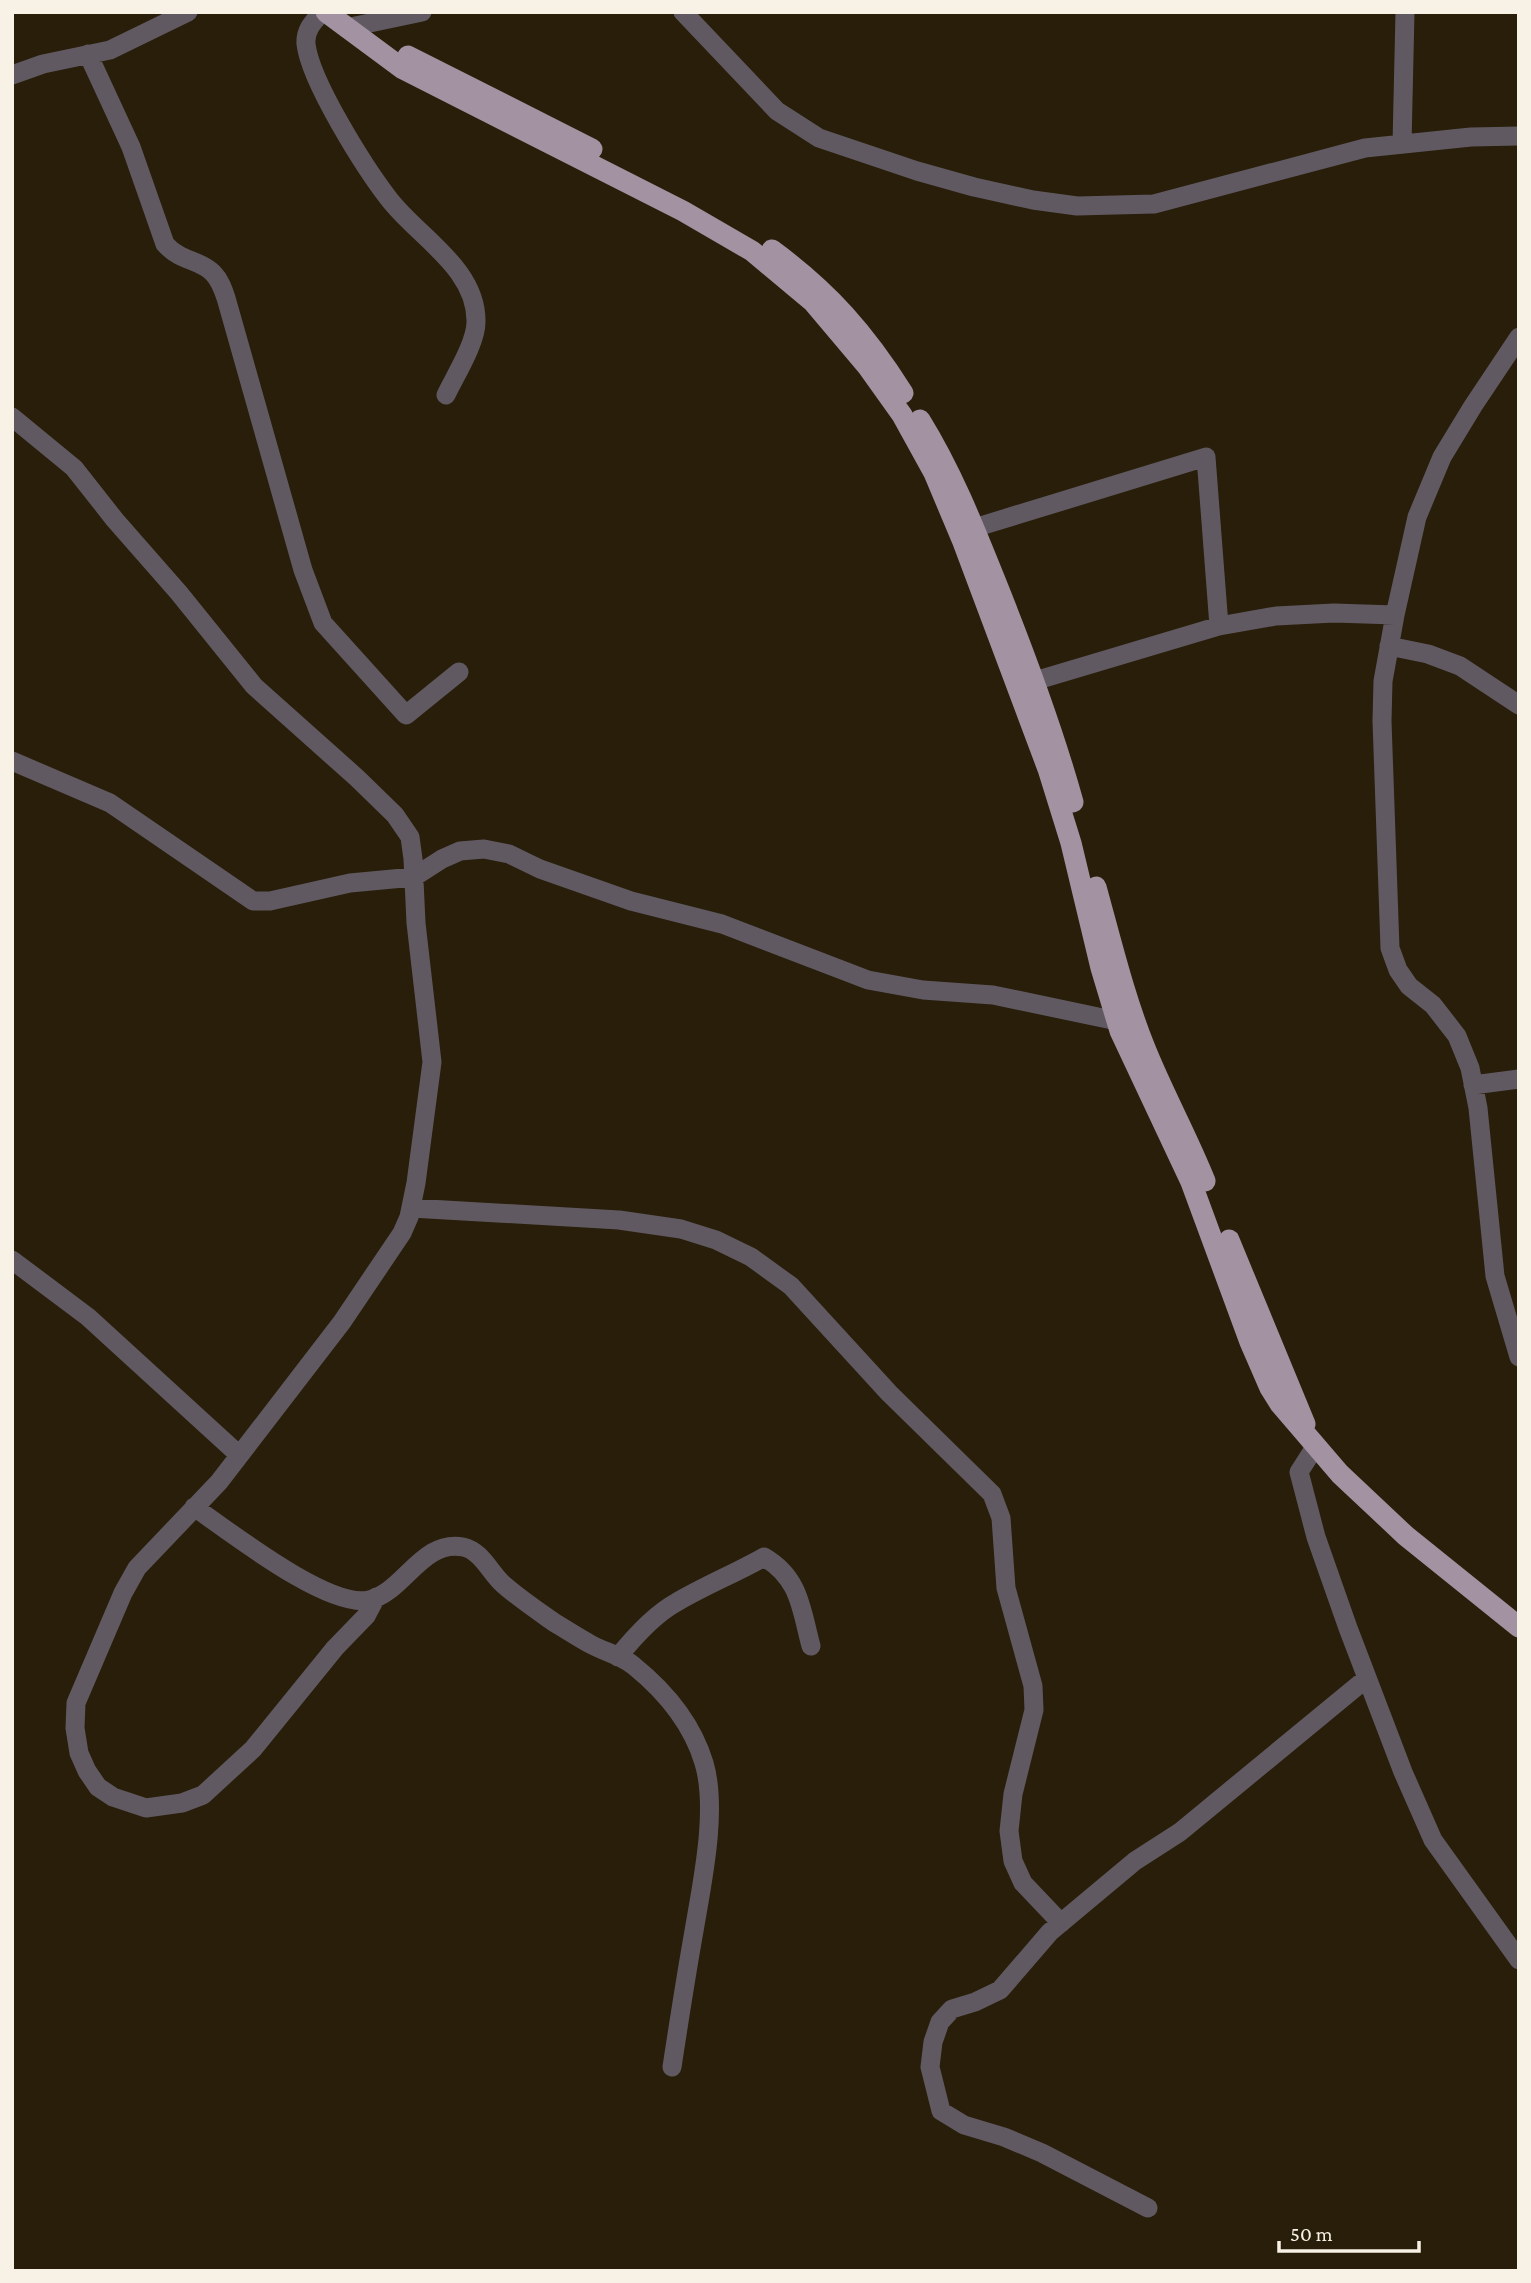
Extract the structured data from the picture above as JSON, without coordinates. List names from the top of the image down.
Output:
{
  "scale_bar": "50 m"
}
